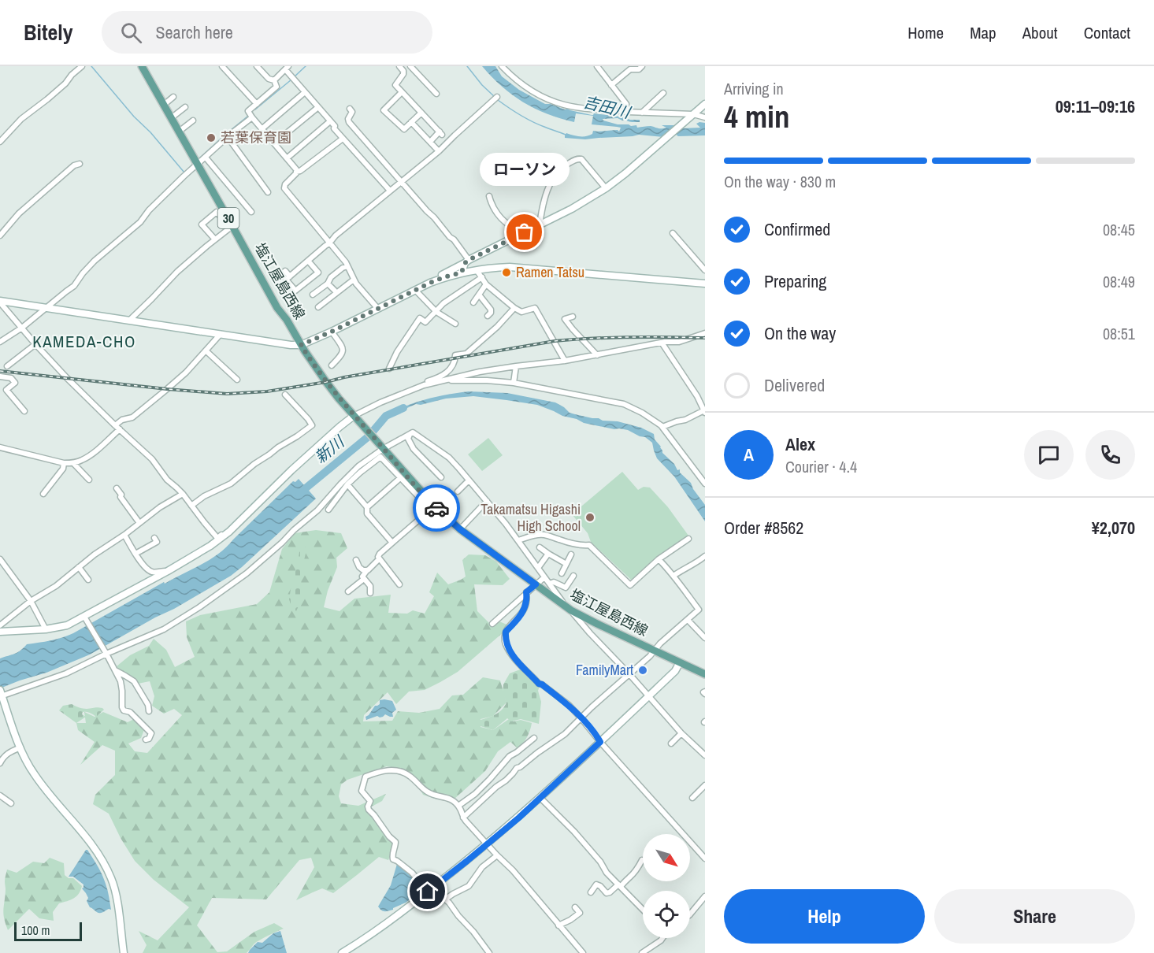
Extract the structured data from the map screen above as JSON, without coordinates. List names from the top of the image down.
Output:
{
  "streets": {
    "main road": ["30", "塩江屋島西線"]
  },
  "districts": ["KAMEDA-CHO"],
  "water": ["吉田川", "新川"],
  "places": [
    "若葉保育園",
    "ローソン",
    "Ramen Tatsu",
    "Takamatsu Higashi High School",
    "FamilyMart"
  ],
  "scale_bar": "100 m",
  "north": "bottom right",
  "page": {
    "header": "Bitely",
    "search": "Search here",
    "nav": [
      "Home",
      "Map",
      "About",
      "Contact"
    ],
    "heading": ["4 min", "Arriving in", "09:11–09:16"],
    "panel": [
      "Alex",
      "Courier · 4.4",
      "Order #8562",
      "¥2,070"
    ],
    "bar": "On the way · 830 m",
    "bubble": "ローソン",
    "list": [
      ["Confirmed", "08:45"],
      ["Preparing", "08:49"],
      ["On the way", "08:51"],
      "Delivered"
    ],
    "round": "A",
    "buttons": ["Help", "Share"],
    "scale": "100 m"
  }
}
